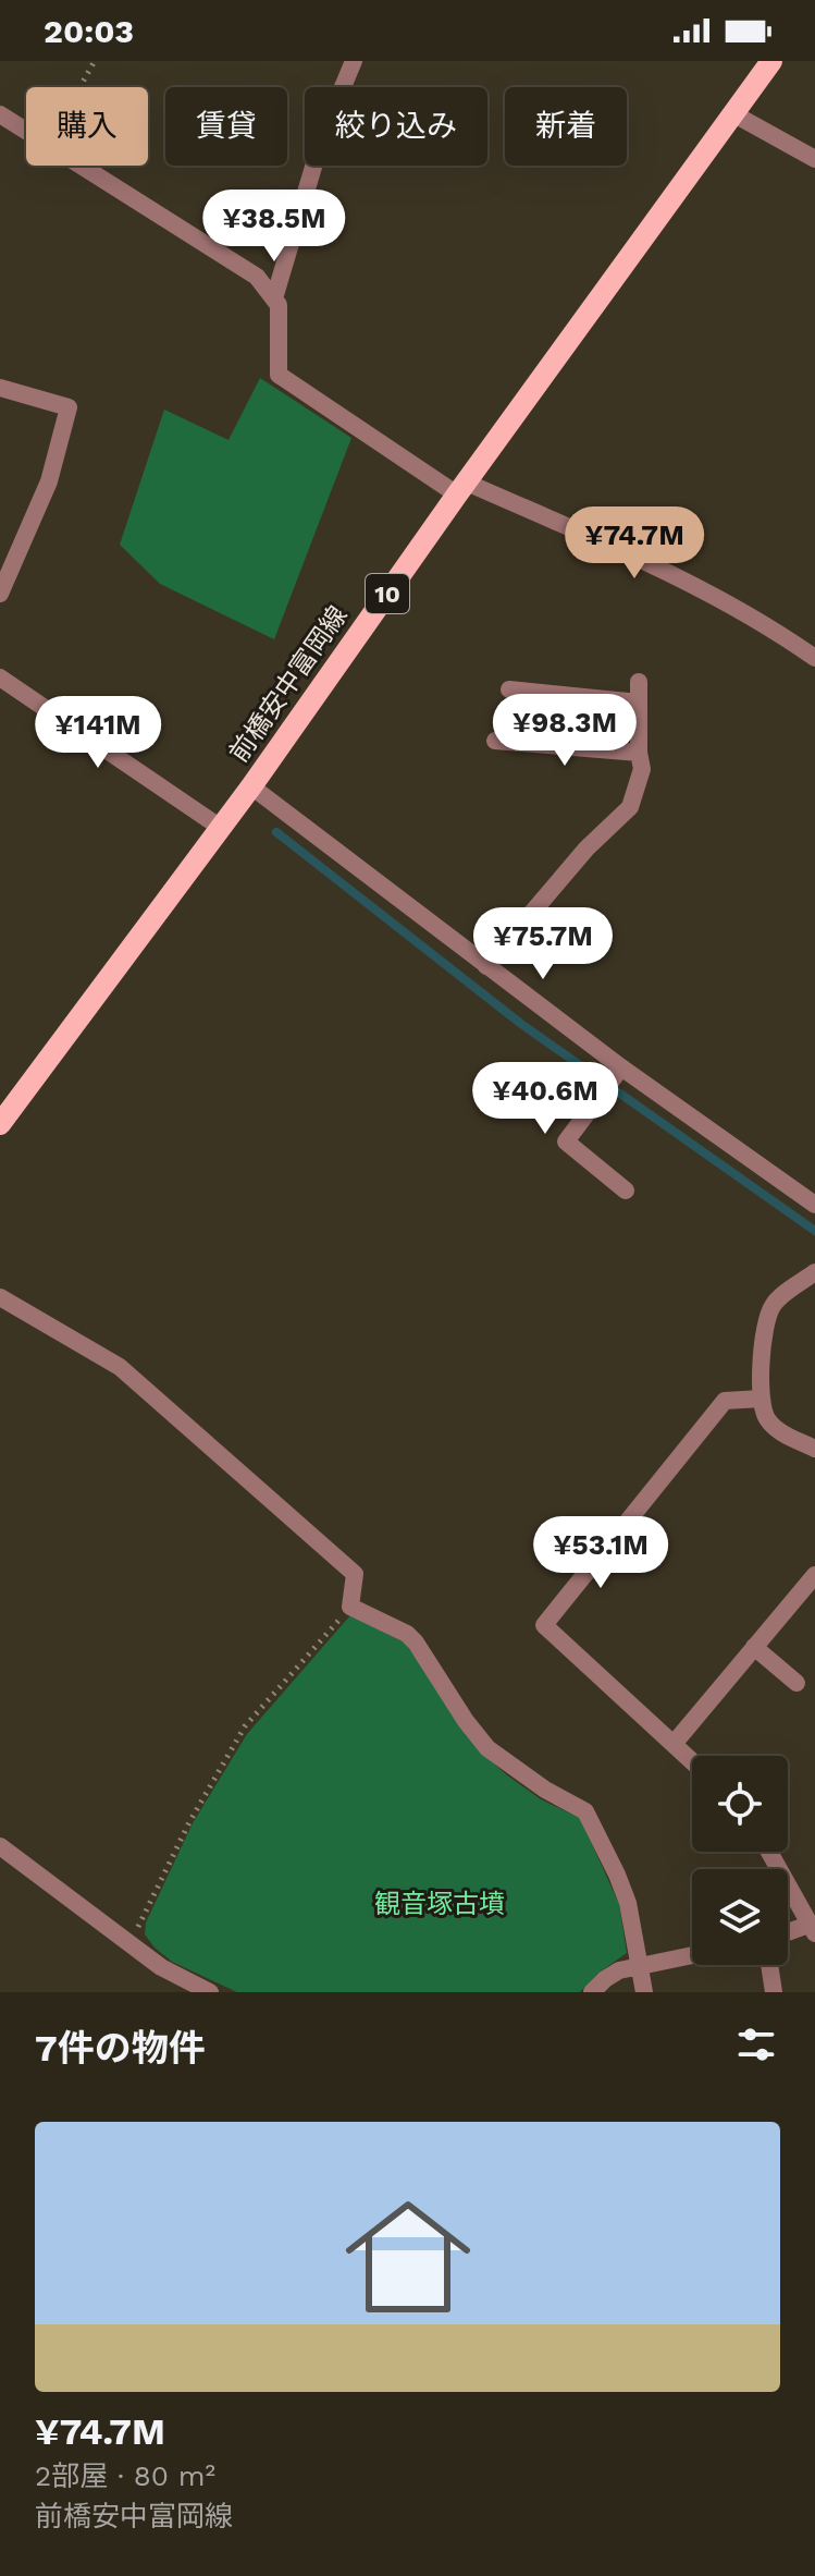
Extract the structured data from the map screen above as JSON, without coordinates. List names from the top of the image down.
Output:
{
  "streets": {
    "main road": ["10", "前橋安中富岡線"]
  },
  "parks": ["観音塚古墳"],
  "page": {
    "status": "20:03",
    "chip": [
      "購入",
      "賃貸",
      "絞り込み",
      "新着"
    ],
    "price": [
      "¥38.5M",
      "¥74.7M",
      "¥98.3M",
      "¥141M",
      "¥75.7M",
      "¥40.6M",
      "¥53.1M"
    ],
    "heading": "7件の物件",
    "list": [
      {
        "name": "¥74.7M",
        "note": "2部屋 · 80 m² · 前橋安中富岡線"
      }
    ]
  }
}
